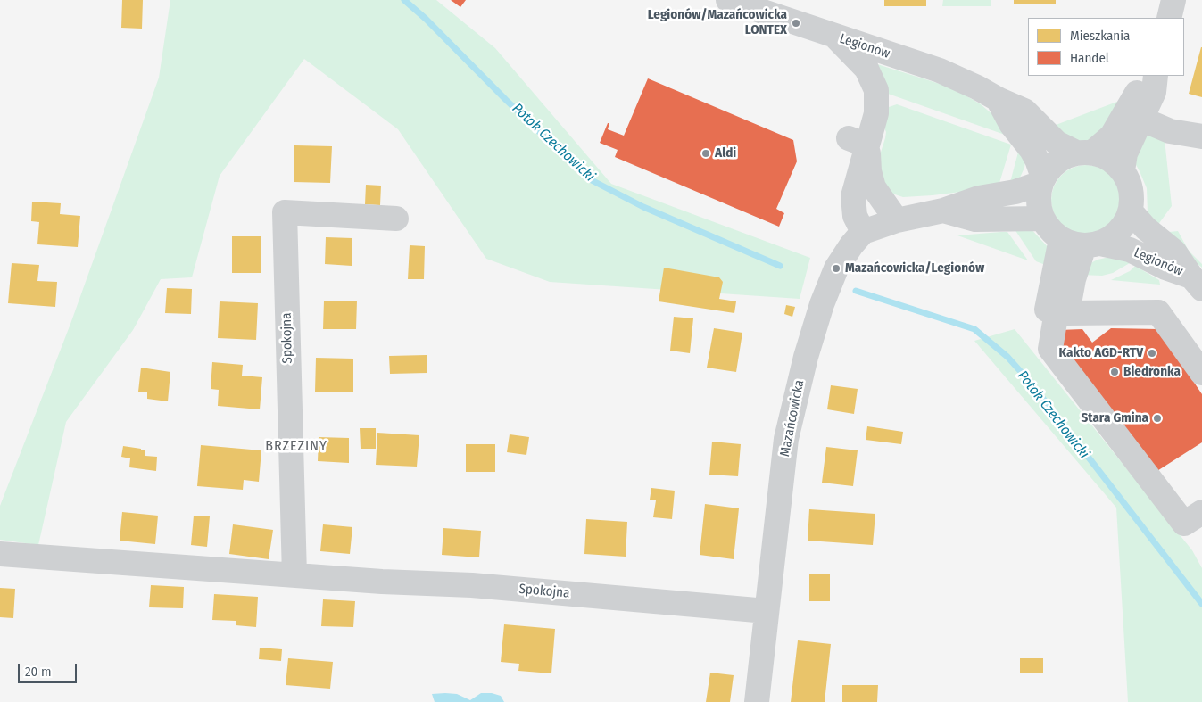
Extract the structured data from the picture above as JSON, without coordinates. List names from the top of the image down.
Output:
{
  "streets": {
    "street": ["Legionów", "Spokojna", "Mazańcowicka"]
  },
  "crossings": [
    ["Spokojna", "Mazańcowicka"]
  ],
  "districts": ["BRZEZINY"],
  "water": ["Potok Czechowicki"],
  "places": [
    "Legionów/Mazańcowicka LONTEX",
    "Aldi",
    "Mazańcowicka/Legionów",
    "Kakto AGD-RTV",
    "Biedronka",
    "Stara Gmina"
  ],
  "legend": ["Mieszkania", "Handel"],
  "scale_bar": "20 m"
}
